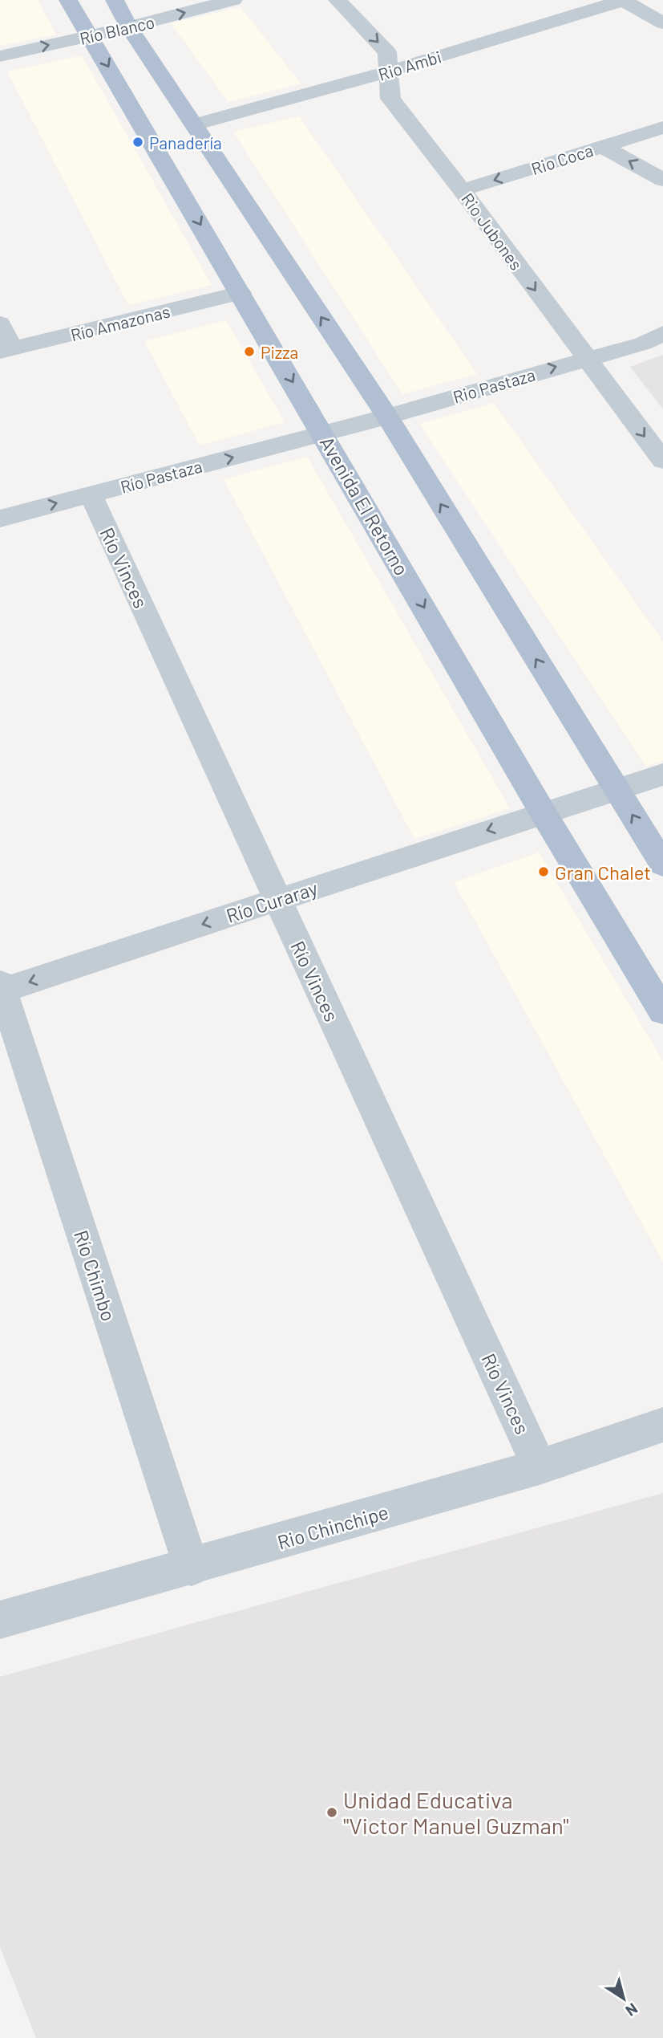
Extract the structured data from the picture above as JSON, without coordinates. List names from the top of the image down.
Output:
{
  "streets": {
    "main road": ["Avenida El Retorno"],
    "street": [
      "Río Blanco",
      "Rio Ambi",
      "Rio Coca",
      "Rio Jubones",
      "Río Amazonas",
      "Rio Pastaza",
      "Río Pastaza",
      "Río Vinces",
      "Río Curaray",
      "Río Chimbo",
      "Rio Chinchipe"
    ]
  },
  "crossings": [
    ["Río Blanco", "Avenida El Retorno"],
    ["Rio Ambi", "Rio Jubones"],
    ["Rio Coca", "Rio Jubones"],
    ["Rio Jubones", "Rio Pastaza"],
    ["Río Amazonas", "Avenida El Retorno"],
    ["Rio Pastaza", "Río Pastaza"],
    ["Rio Pastaza", "Avenida El Retorno"],
    ["Río Pastaza", "Avenida El Retorno"],
    ["Río Pastaza", "Río Vinces"],
    ["Avenida El Retorno", "Río Curaray"],
    ["Río Vinces", "Río Curaray"],
    ["Río Vinces", "Rio Chinchipe"],
    ["Río Curaray", "Río Chimbo"],
    ["Río Chimbo", "Rio Chinchipe"]
  ],
  "one_way": [
    "Río Blanco",
    "Rio Coca",
    "Rio Jubones",
    "Rio Pastaza",
    "Río Pastaza",
    "Río Curaray"
  ],
  "places": [
    "Panadería",
    "Pizza",
    "Gran Chalet",
    "Unidad Educativa \"Victor Manuel Guzman\""
  ],
  "north": "bottom right"
}
